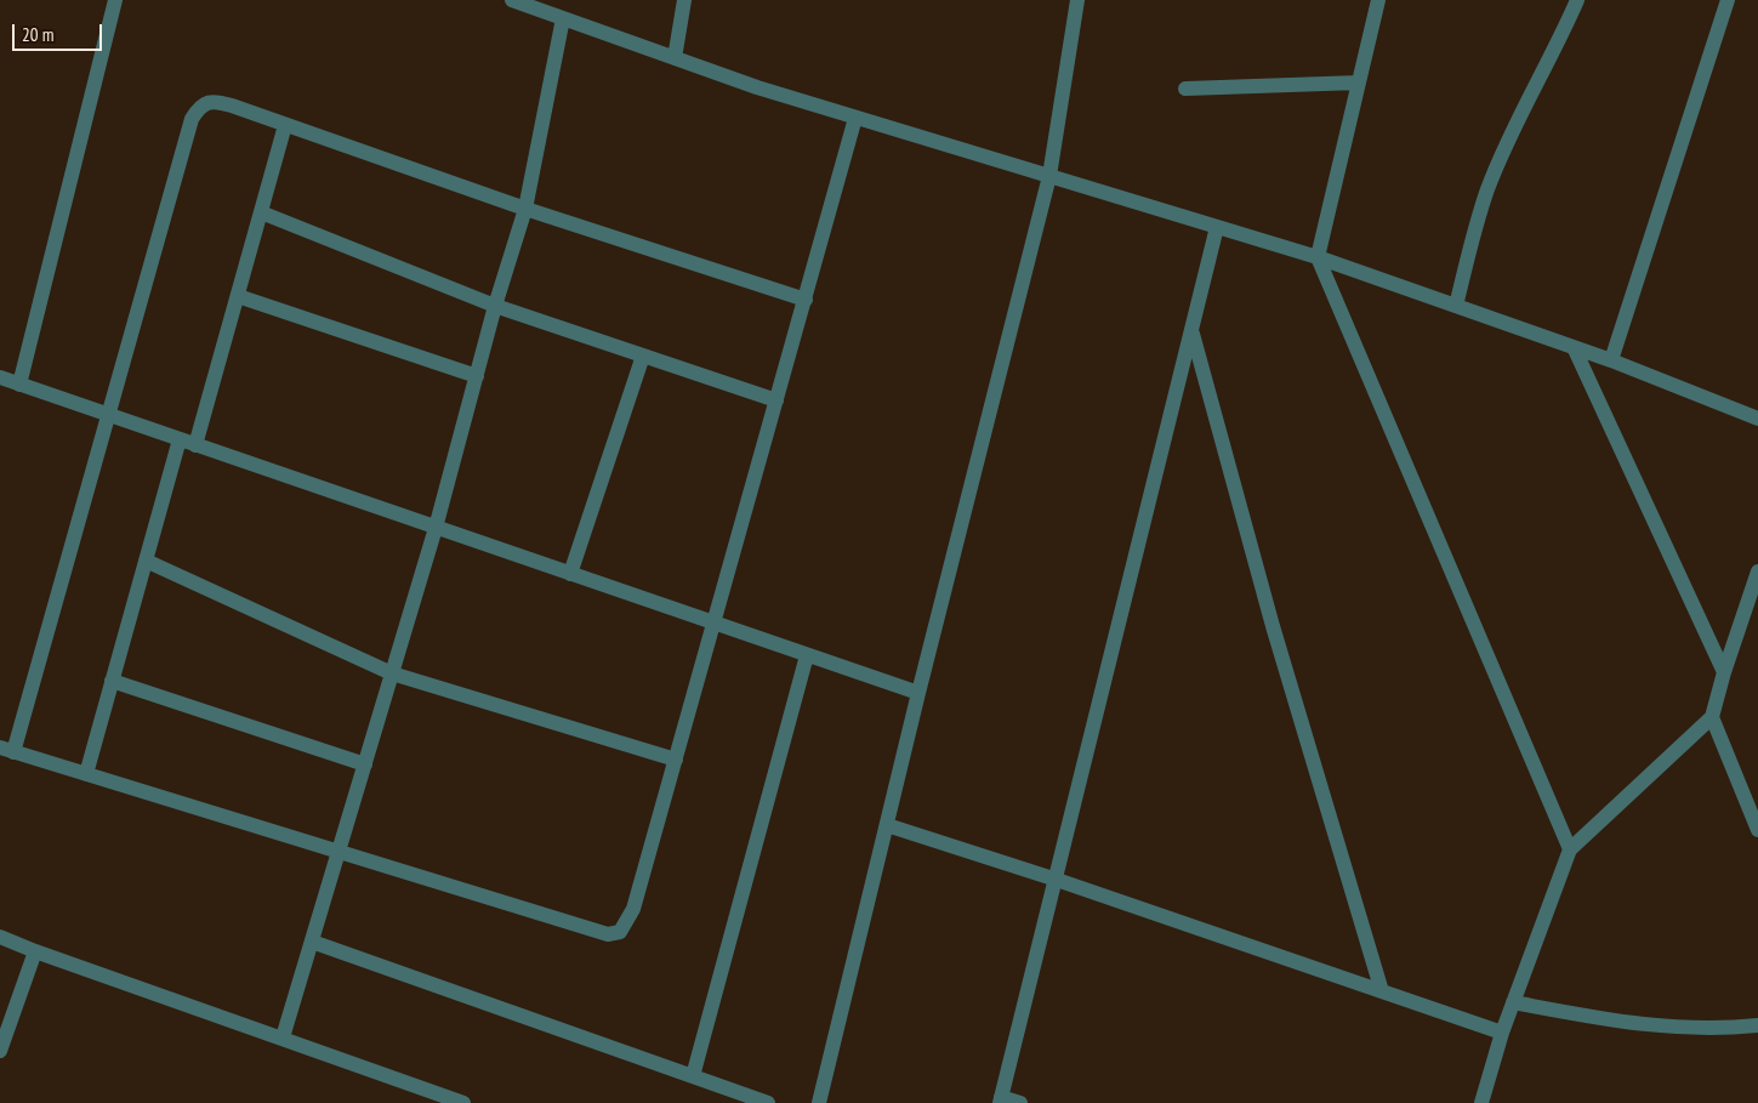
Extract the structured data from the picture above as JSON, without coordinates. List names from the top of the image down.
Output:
{
  "scale_bar": "20 m"
}
